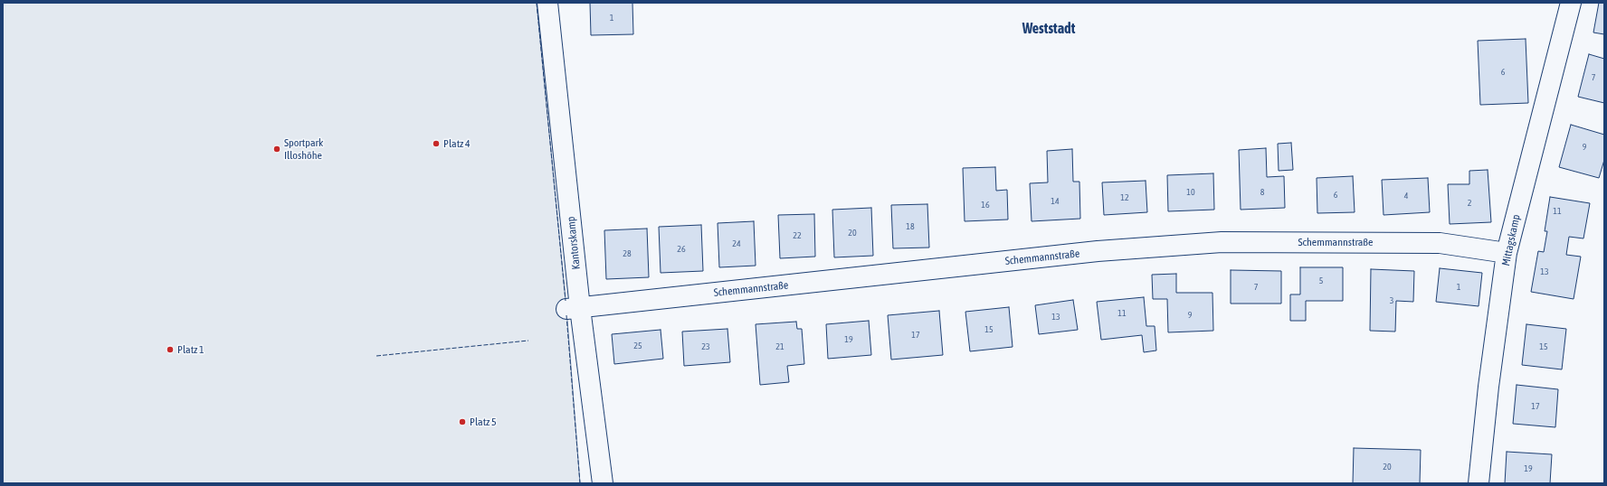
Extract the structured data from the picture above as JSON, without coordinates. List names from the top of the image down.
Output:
{
  "streets": {
    "street": ["Mittagskamp", "Schemmannstraße", "Kantorskamp"]
  },
  "crossings": [
    ["Mittagskamp", "Schemmannstraße"],
    ["Schemmannstraße", "Kantorskamp"]
  ],
  "districts": ["Weststadt"],
  "places": [
    "Platz 4",
    "Sportpark Illoshöhe",
    "Platz 1",
    "Platz 5"
  ],
  "house_numbers": [
    "1",
    "6",
    "7",
    "9",
    "10",
    "8",
    "6",
    "4",
    "12",
    "14",
    "2",
    "16",
    "11",
    "18",
    "20",
    "22",
    "24",
    "26",
    "28",
    "13",
    "5",
    "7",
    "1",
    "3",
    "11",
    "9",
    "13",
    "15",
    "17",
    "19",
    "25",
    "23",
    "21",
    "15",
    "17",
    "20",
    "19"
  ]
}
